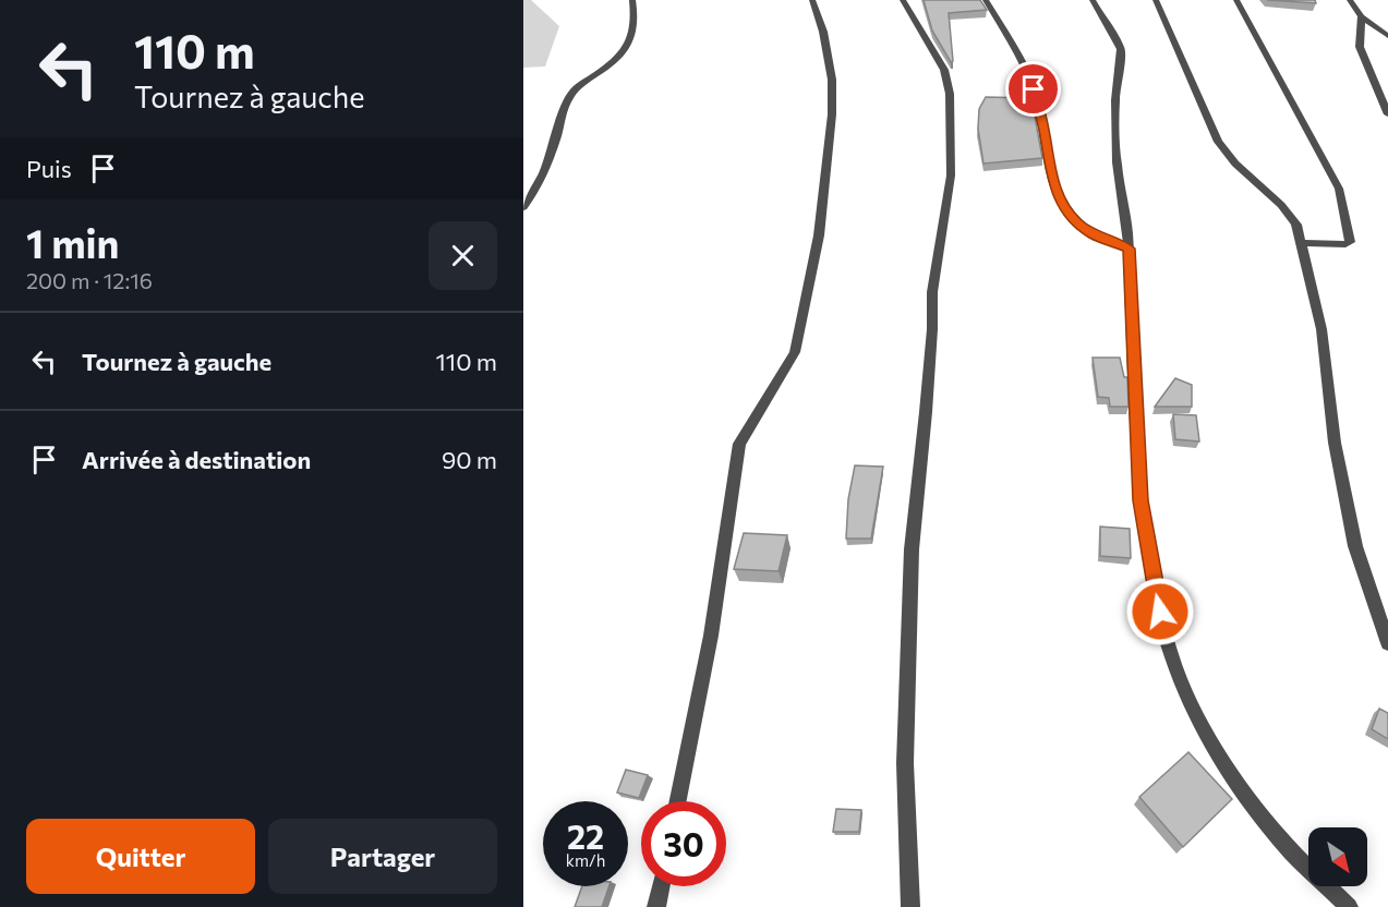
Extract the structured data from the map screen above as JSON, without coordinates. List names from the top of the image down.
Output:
{
  "north": "bottom right",
  "page": {
    "turn": ["110 m", "Tournez à gauche"],
    "then": "Puis",
    "heading": ["1 min", "200 m · 12:16"],
    "list": [
      {
        "name": "Tournez à gauche",
        "value": "110 m"
      },
      {
        "name": "Arrivée à destination",
        "value": "90 m"
      }
    ],
    "speed": "22 km/h",
    "limit": "30",
    "buttons": ["Quitter", "Partager"]
  }
}
